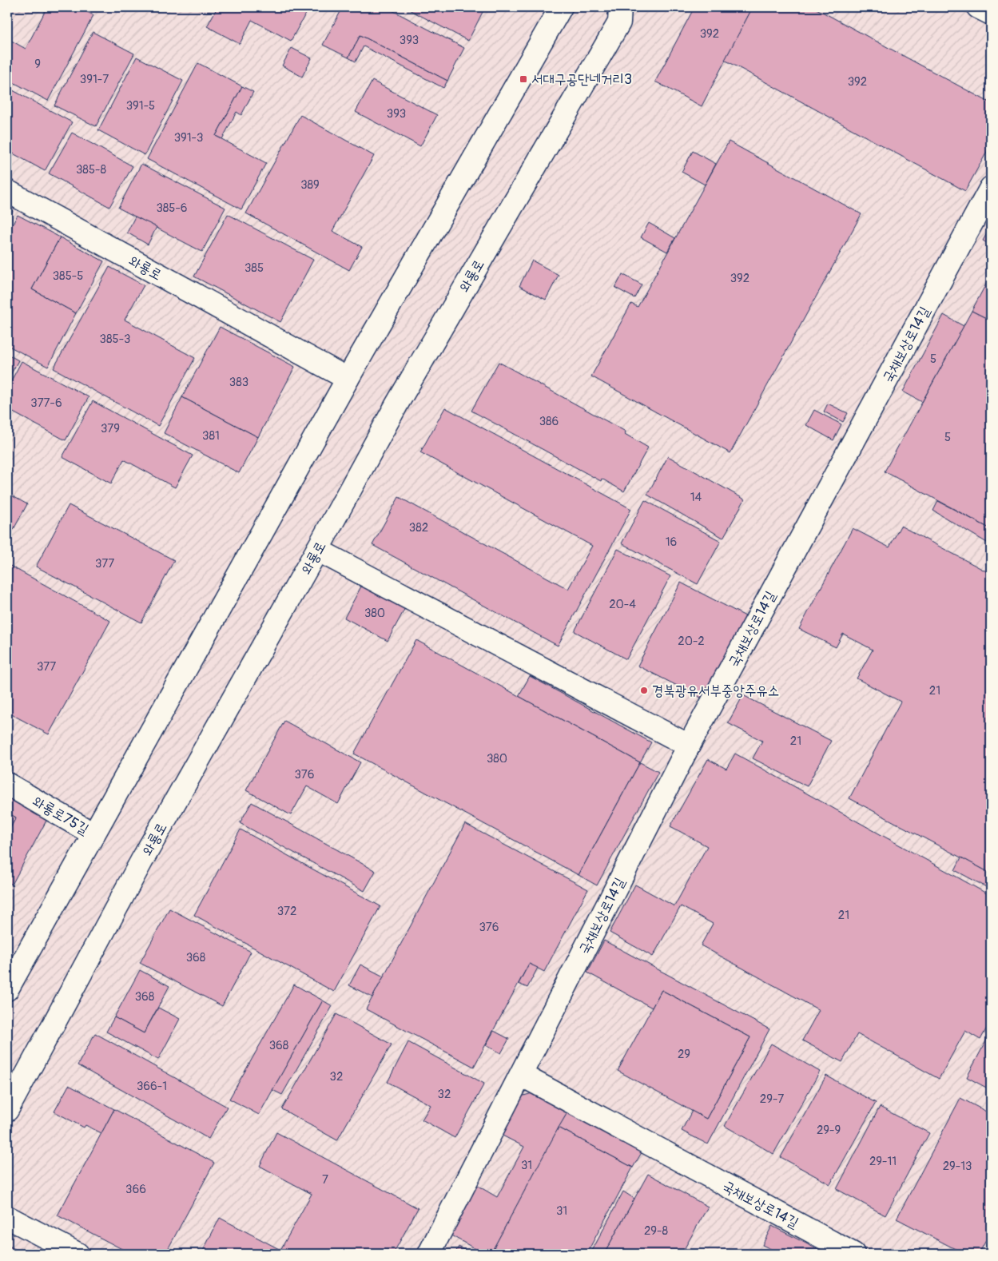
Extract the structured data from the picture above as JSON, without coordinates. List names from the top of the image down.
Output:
{
  "streets": {
    "street": ["와룡로", "국채보상로14길", "와룡로75길"]
  },
  "places": {
    "transit": ["서대구공단네거리3"],
    "other": ["경북광유서부중앙주유소"]
  },
  "house_numbers": [
    "392",
    "393",
    "9",
    "391-7",
    "392",
    "391-5",
    "393",
    "391-3",
    "385-8",
    "389",
    "385-6",
    "385",
    "385-5",
    "392",
    "385-3",
    "5",
    "383",
    "377-6",
    "386",
    "379",
    "381",
    "5",
    "14",
    "382",
    "16",
    "377",
    "20-4",
    "380",
    "20-2",
    "377",
    "21",
    "21",
    "380",
    "376",
    "372",
    "21",
    "376",
    "368",
    "368",
    "368",
    "29",
    "32",
    "366-1",
    "32",
    "29-7",
    "29-9",
    "29-11",
    "31",
    "29-13",
    "7",
    "366",
    "31",
    "29-8"
  ]
}
